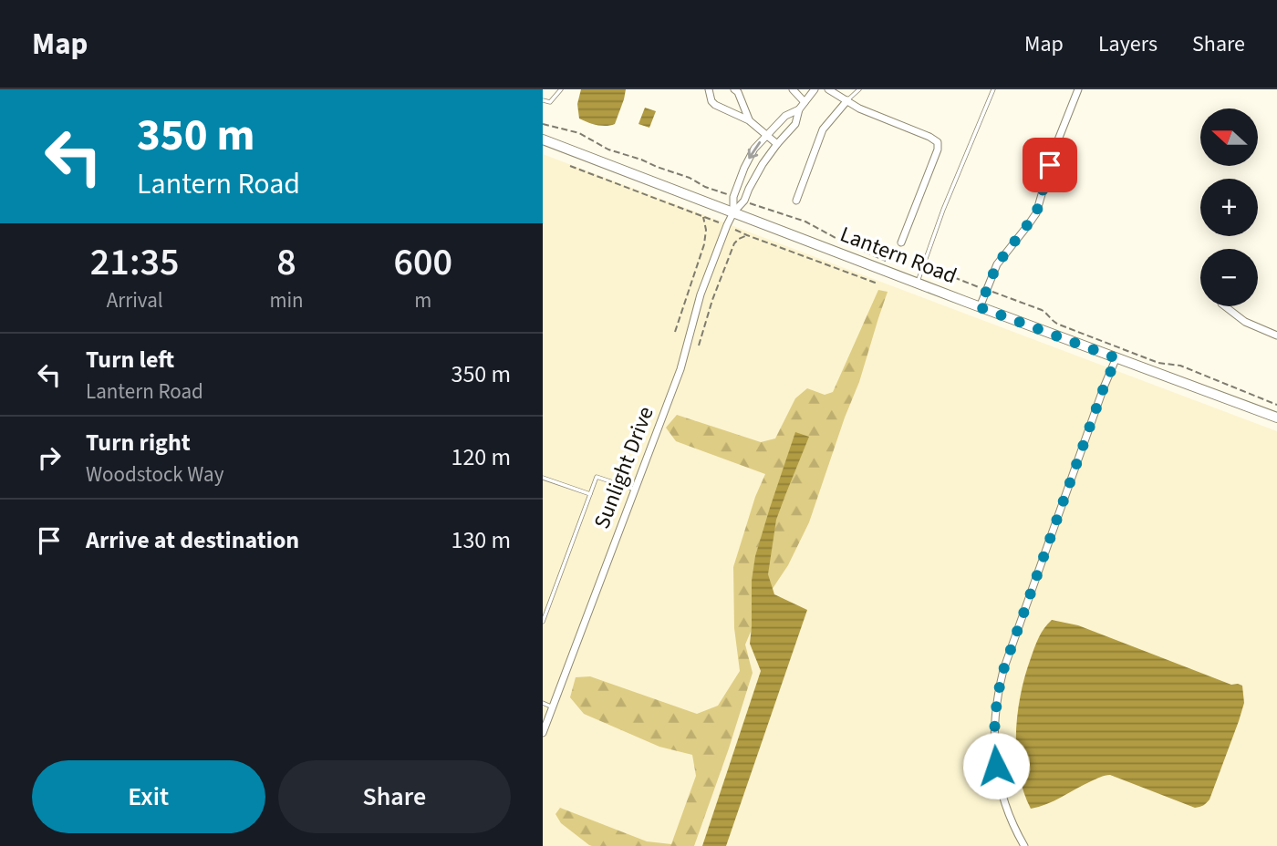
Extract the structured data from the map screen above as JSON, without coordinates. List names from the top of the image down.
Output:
{
  "streets": {
    "street": ["Lantern Road", "Sunlight Drive"]
  },
  "crossings": [
    ["Lantern Road", "Sunlight Drive"]
  ],
  "north": "left",
  "page": {
    "header": "Map",
    "nav": ["Map", "Layers", "Share"],
    "turn": ["350 m", "Lantern Road"],
    "map_buttons": ["+", "−"],
    "eta": [
      "21:35",
      "Arrival",
      "8",
      "min",
      "600",
      "m"
    ],
    "list": [
      {
        "name": "Turn left",
        "note": "Lantern Road",
        "value": "350 m"
      },
      {
        "name": "Turn right",
        "note": "Woodstock Way",
        "value": "120 m"
      },
      {
        "name": "Arrive at destination",
        "value": "130 m"
      }
    ],
    "buttons": ["Exit", "Share"]
  }
}
